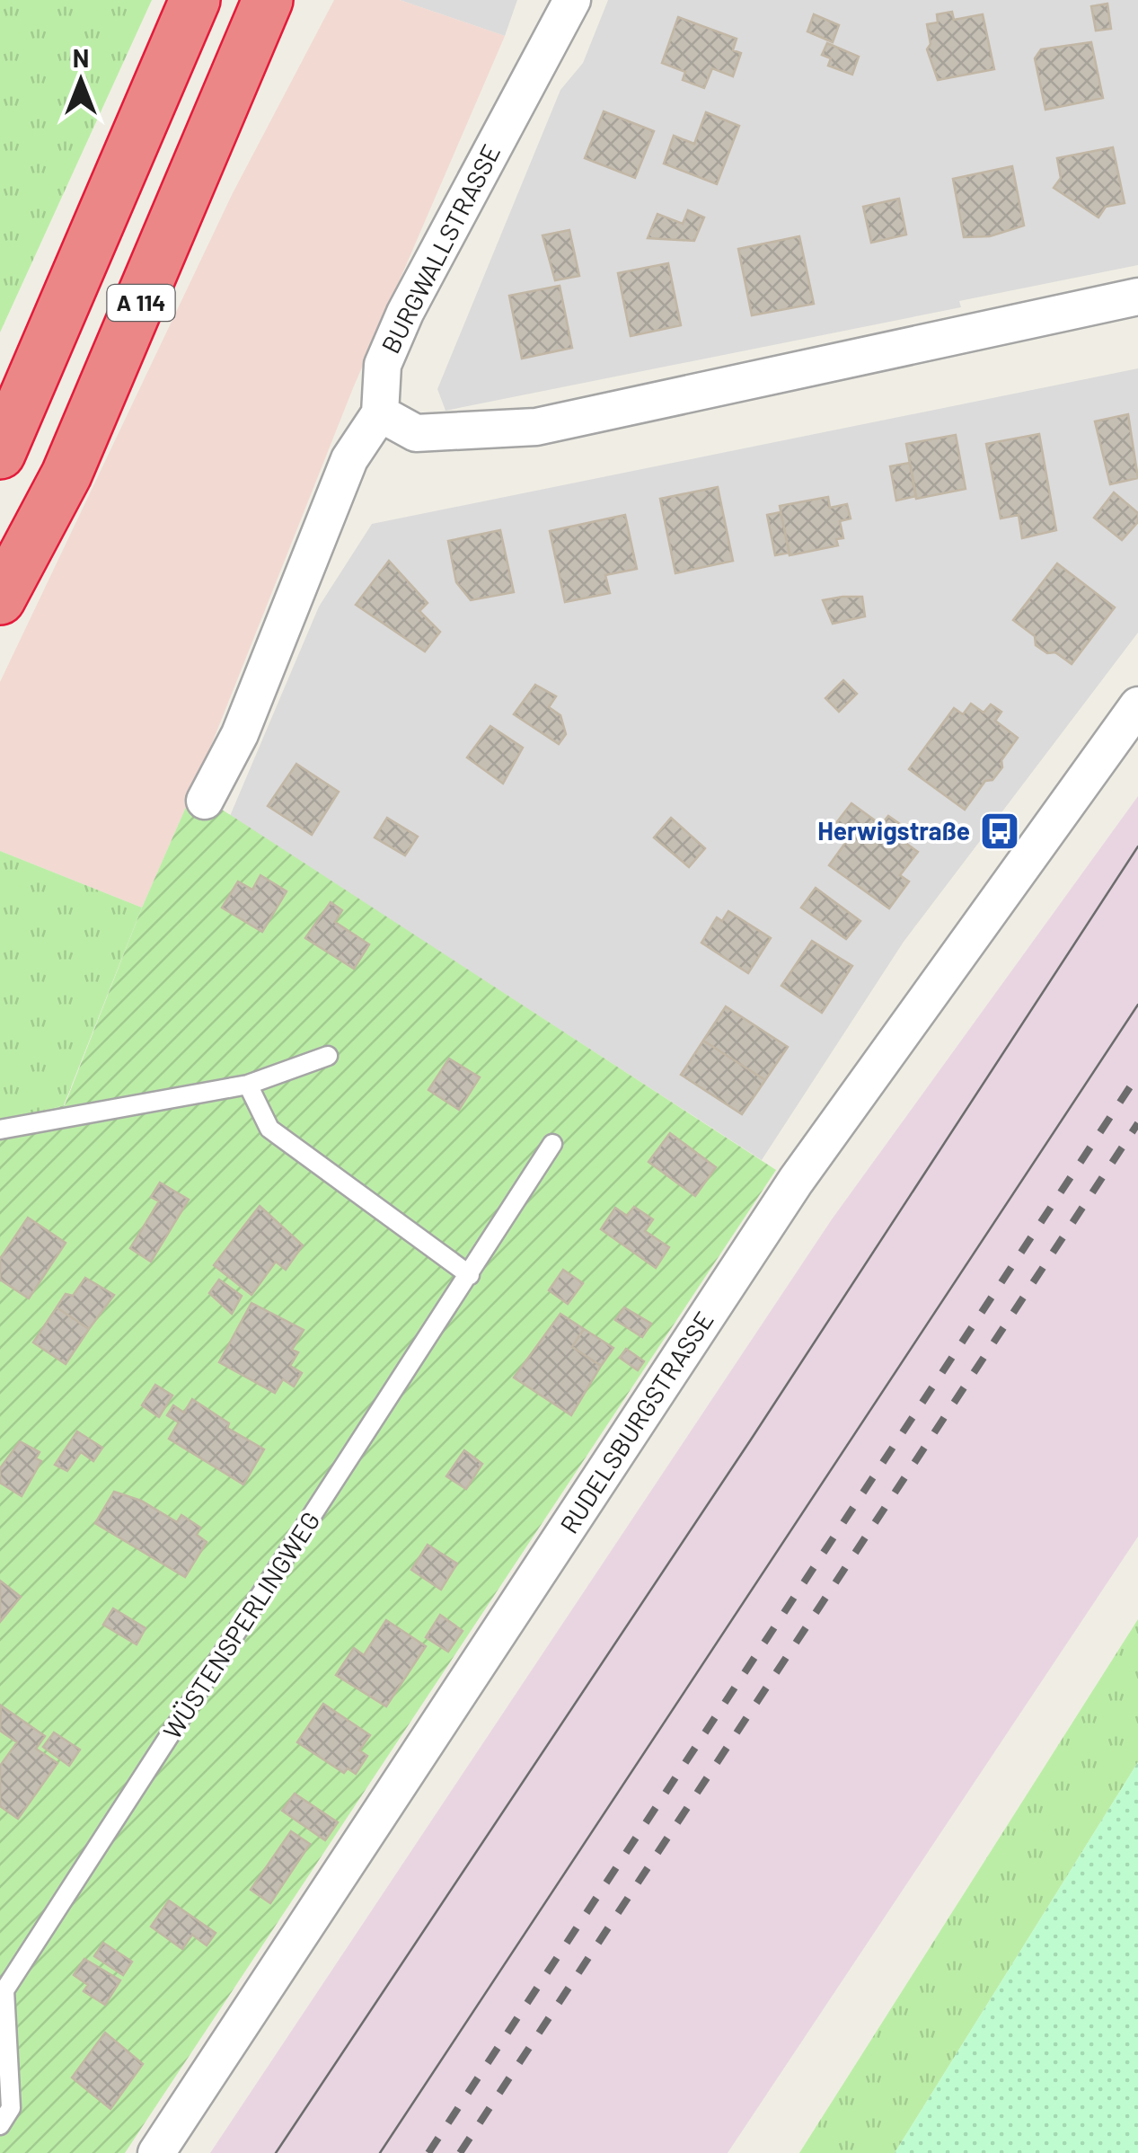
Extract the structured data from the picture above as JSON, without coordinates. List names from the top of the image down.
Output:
{
  "streets": {
    "highway": ["A 114"],
    "street": ["BURGWALLSTRASSE", "RUDELSBURGSTRASSE"],
    "lane": ["WÜSTENSPERLINGWEG"]
  },
  "places": {
    "bus stop": ["Herwigstraße"]
  },
  "north": "top"
}
